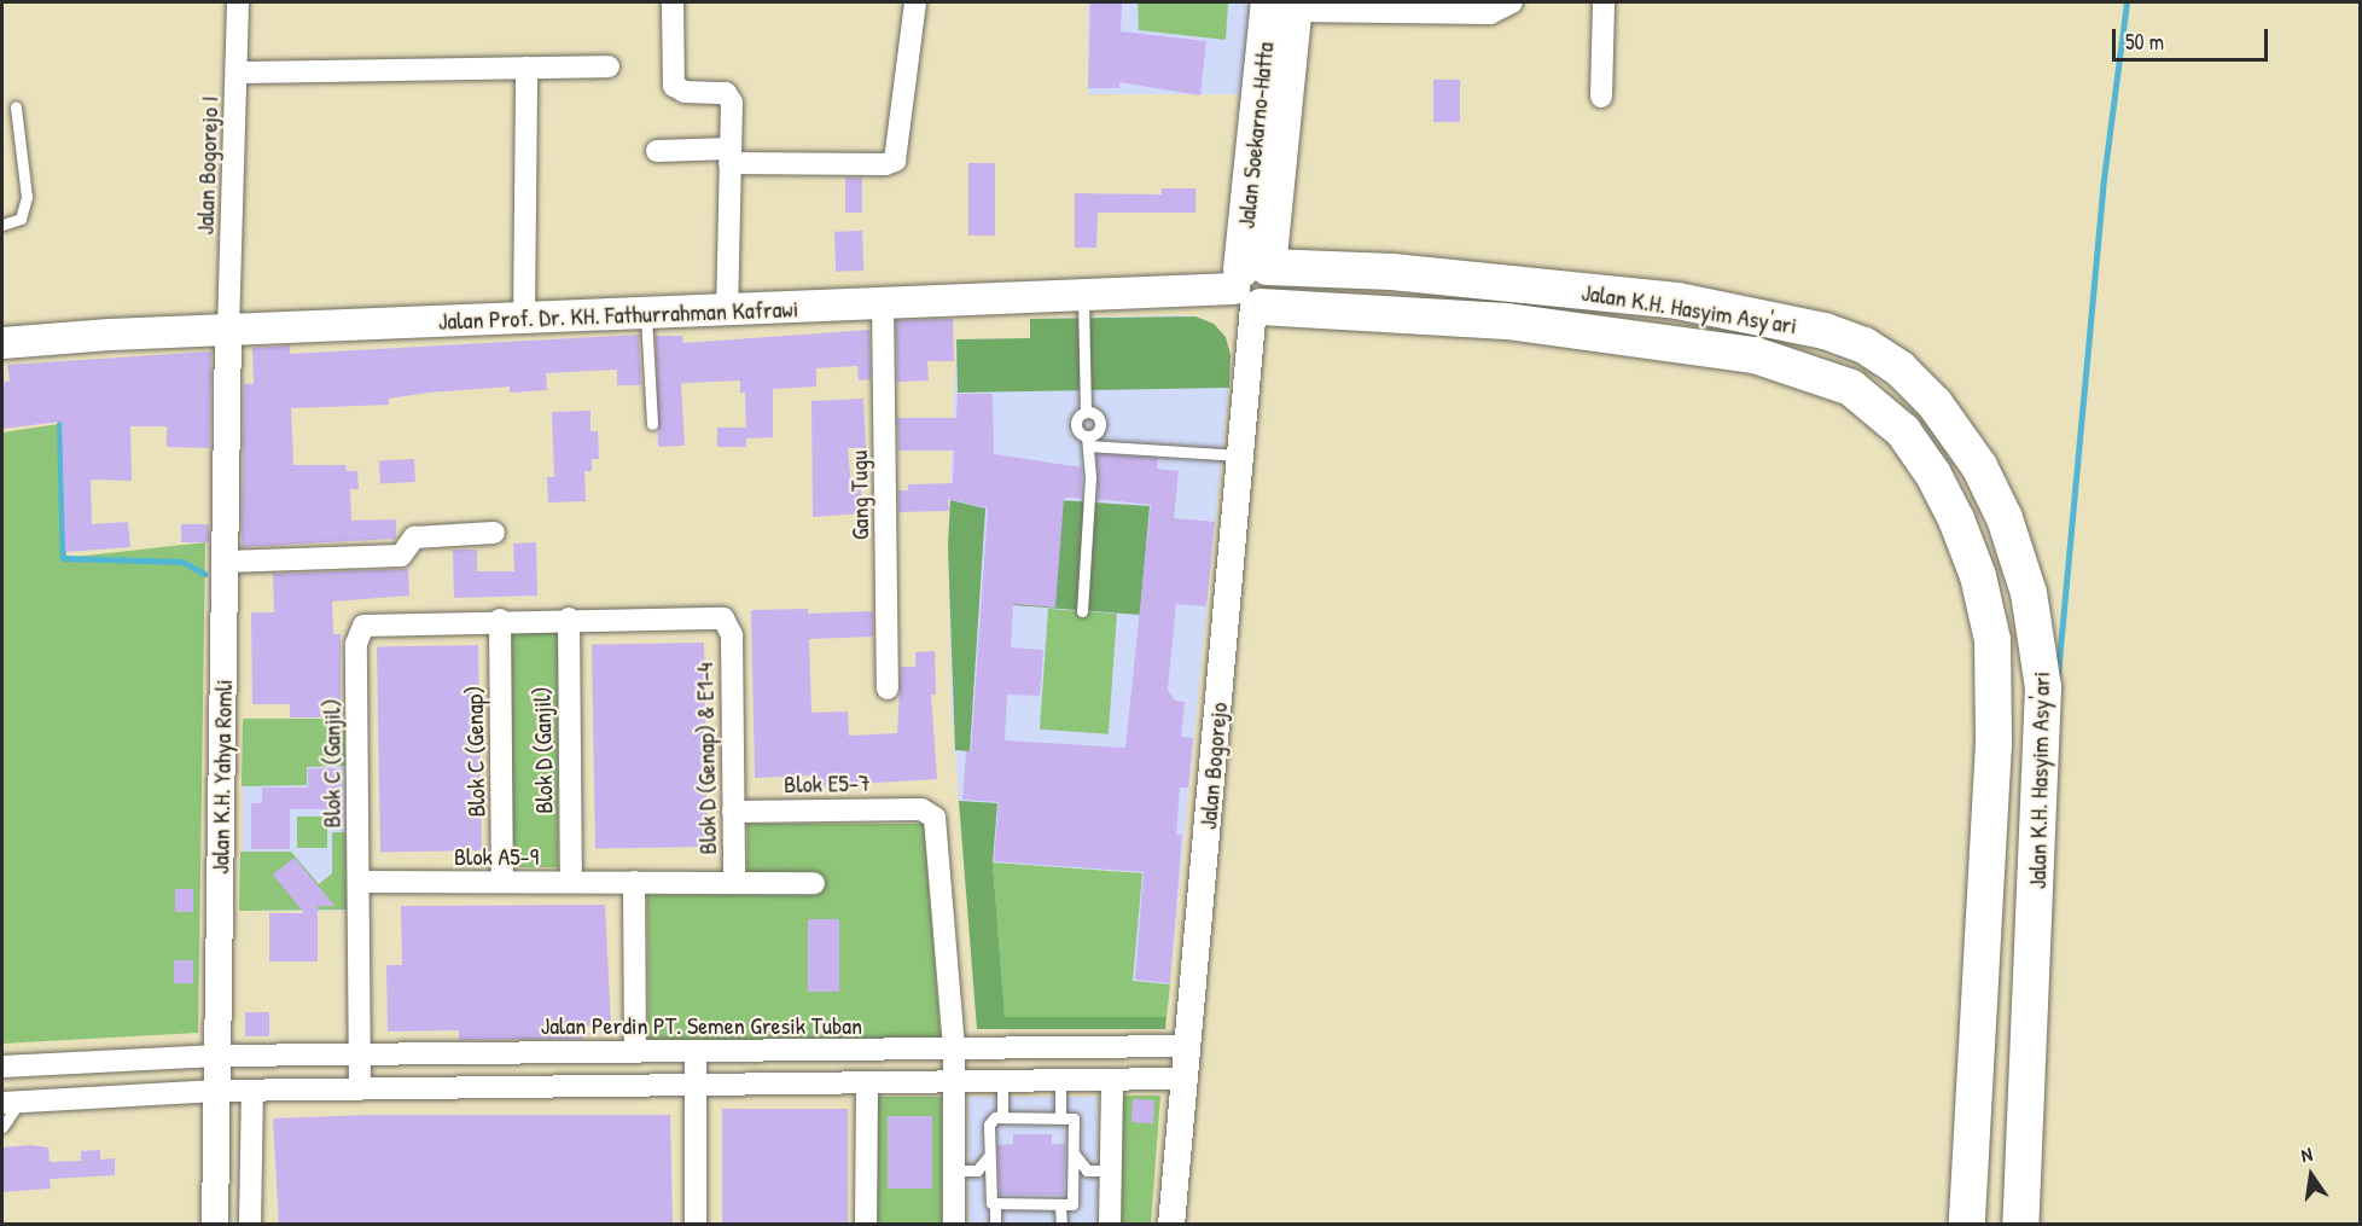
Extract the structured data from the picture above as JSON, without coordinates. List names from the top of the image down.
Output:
{
  "streets": {
    "highway": ["Jalan Soekarno-Hatta", "Jalan K.H. Hasyim Asy'ari"],
    "main road": ["Jalan Prof. Dr. KH. Fathurrahman Kafrawi"],
    "street": [
      "Jalan Bogorejo I",
      "Gang Tugu",
      "Blok D (Ganjil)",
      "Blok C (Genap)",
      "Blok D (Genap) & E1-4",
      "Blok C (Ganjil)",
      "Jalan Bogorejo",
      "Jalan K.H. Yahya Romli",
      "Blok E5-7",
      "Blok A5-9",
      "Jalan Perdin PT. Semen Gresik Tuban"
    ]
  },
  "crossings": [
    ["Jalan Soekarno-Hatta", "Jalan K.H. Hasyim Asy'ari"],
    ["Jalan Soekarno-Hatta", "Jalan Prof. Dr. KH. Fathurrahman Kafrawi"],
    ["Jalan Soekarno-Hatta", "Jalan Bogorejo"],
    ["Jalan Bogorejo I", "Jalan Prof. Dr. KH. Fathurrahman Kafrawi"],
    ["Jalan Bogorejo I", "Jalan K.H. Yahya Romli"],
    ["Jalan K.H. Hasyim Asy'ari", "Jalan Prof. Dr. KH. Fathurrahman Kafrawi"],
    ["Jalan K.H. Hasyim Asy'ari", "Jalan Bogorejo"],
    ["Jalan Prof. Dr. KH. Fathurrahman Kafrawi", "Gang Tugu"],
    ["Jalan Prof. Dr. KH. Fathurrahman Kafrawi", "Jalan Bogorejo"],
    ["Jalan Prof. Dr. KH. Fathurrahman Kafrawi", "Jalan K.H. Yahya Romli"],
    ["Blok D (Ganjil)", "Blok D (Genap) & E1-4"],
    ["Blok D (Ganjil)", "Blok A5-9"],
    ["Blok C (Genap)", "Blok C (Ganjil)"],
    ["Blok C (Genap)", "Blok A5-9"],
    ["Blok D (Genap) & E1-4", "Blok E5-7"],
    ["Blok D (Genap) & E1-4", "Blok A5-9"],
    ["Blok C (Ganjil)", "Blok A5-9"],
    ["Blok C (Ganjil)", "Jalan Perdin PT. Semen Gresik Tuban"],
    ["Jalan Bogorejo", "Jalan Perdin PT. Semen Gresik Tuban"],
    ["Jalan K.H. Yahya Romli", "Jalan Perdin PT. Semen Gresik Tuban"],
    ["Blok E5-7", "Jalan Perdin PT. Semen Gresik Tuban"]
  ],
  "scale_bar": "50 m",
  "north": "top"
}
